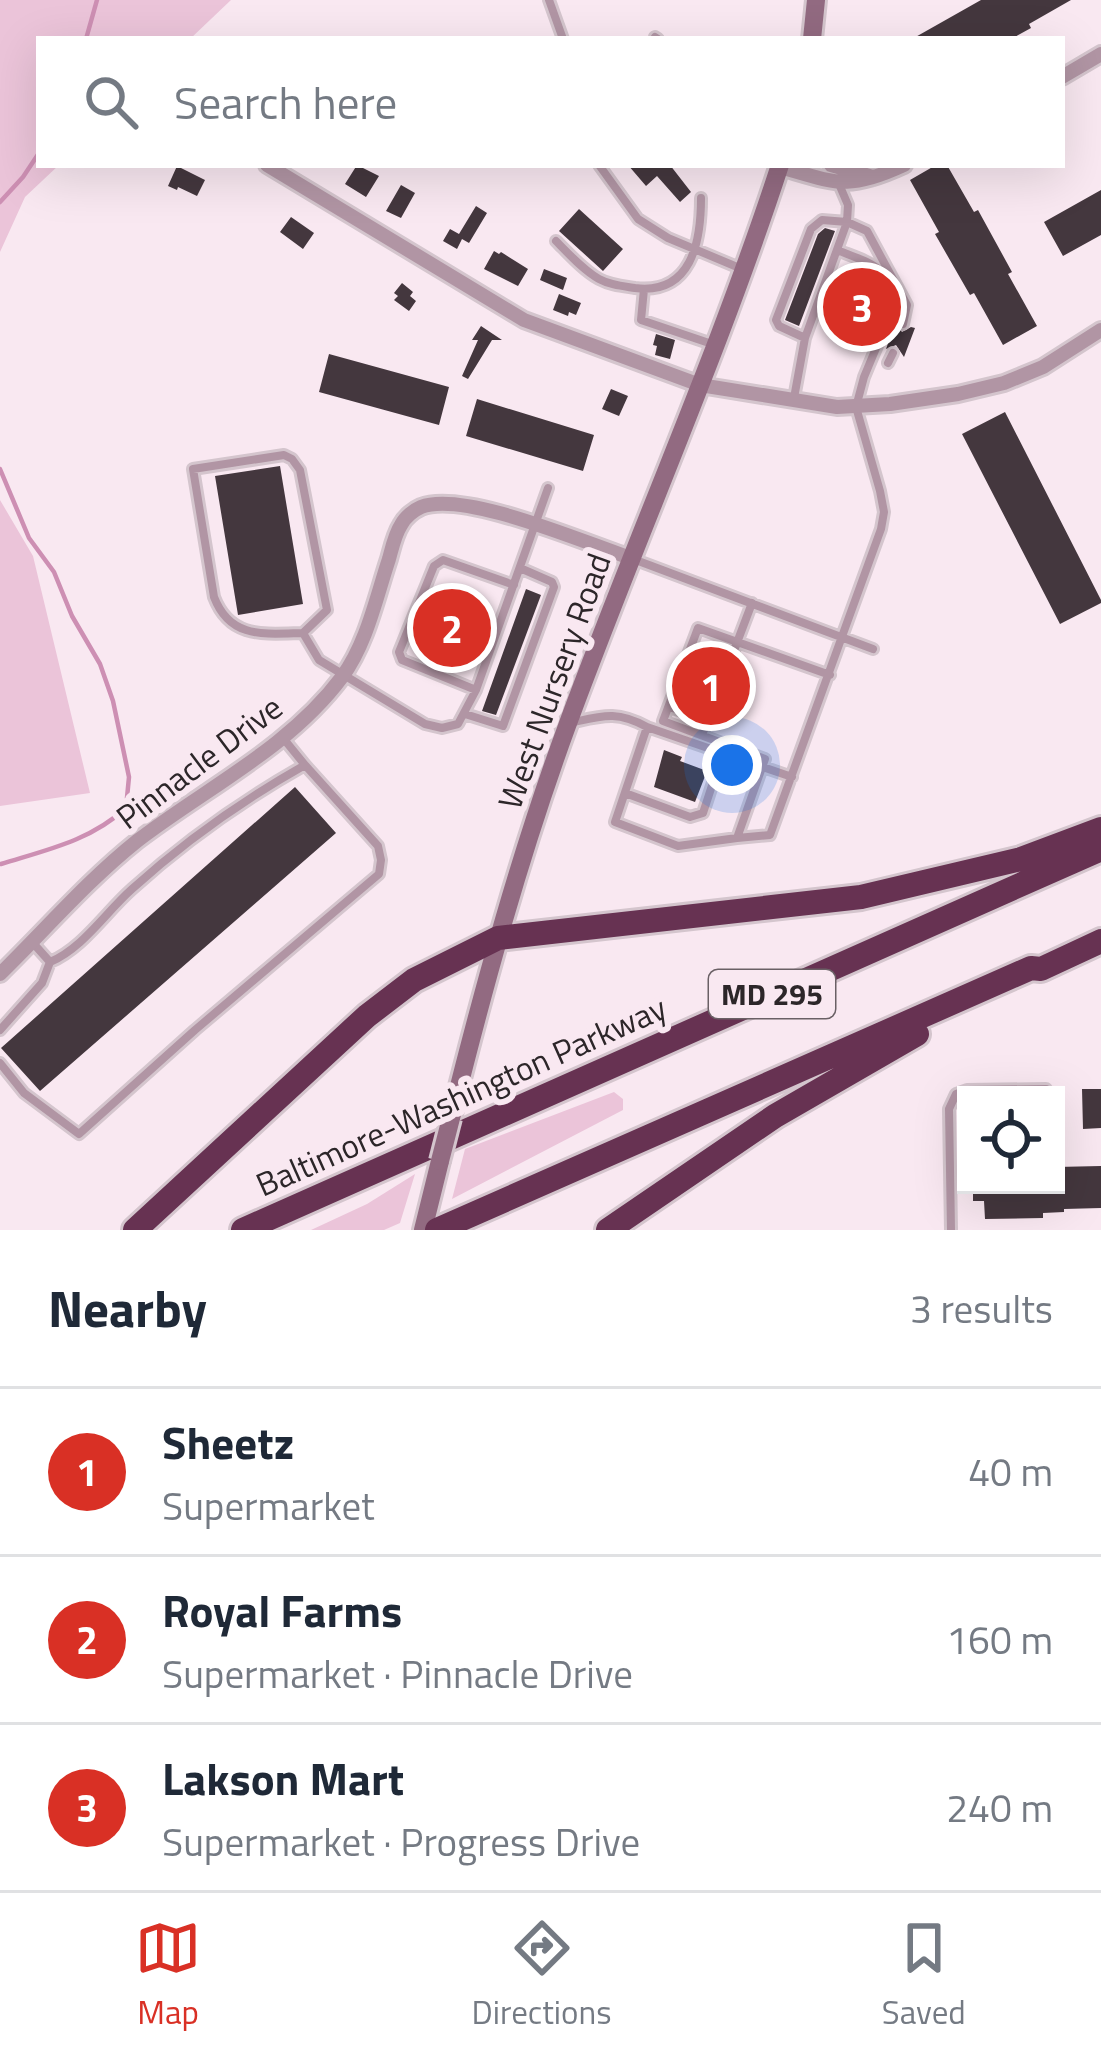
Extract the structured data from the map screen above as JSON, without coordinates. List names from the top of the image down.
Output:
{
  "streets": {
    "highway": ["MD 295", "Baltimore-Washington Parkway"],
    "main road": ["West Nursery Road"],
    "street": ["Pinnacle Drive"]
  },
  "crossings": [
    ["West Nursery Road", "Pinnacle Drive"]
  ],
  "page": {
    "search": "Search here",
    "pins": ["3", "2", "1"],
    "heading": ["Nearby", "3 results"],
    "list": [
      {
        "mark": "1",
        "name": "Sheetz",
        "note": "Supermarket",
        "value": "40 m"
      },
      {
        "mark": "2",
        "name": "Royal Farms",
        "note": "Supermarket · Pinnacle Drive",
        "value": "160 m"
      },
      {
        "mark": "3",
        "name": "Lakson Mart",
        "note": "Supermarket · Progress Drive",
        "value": "240 m"
      }
    ],
    "nav": ["Map", "Directions", "Saved"]
  }
}
